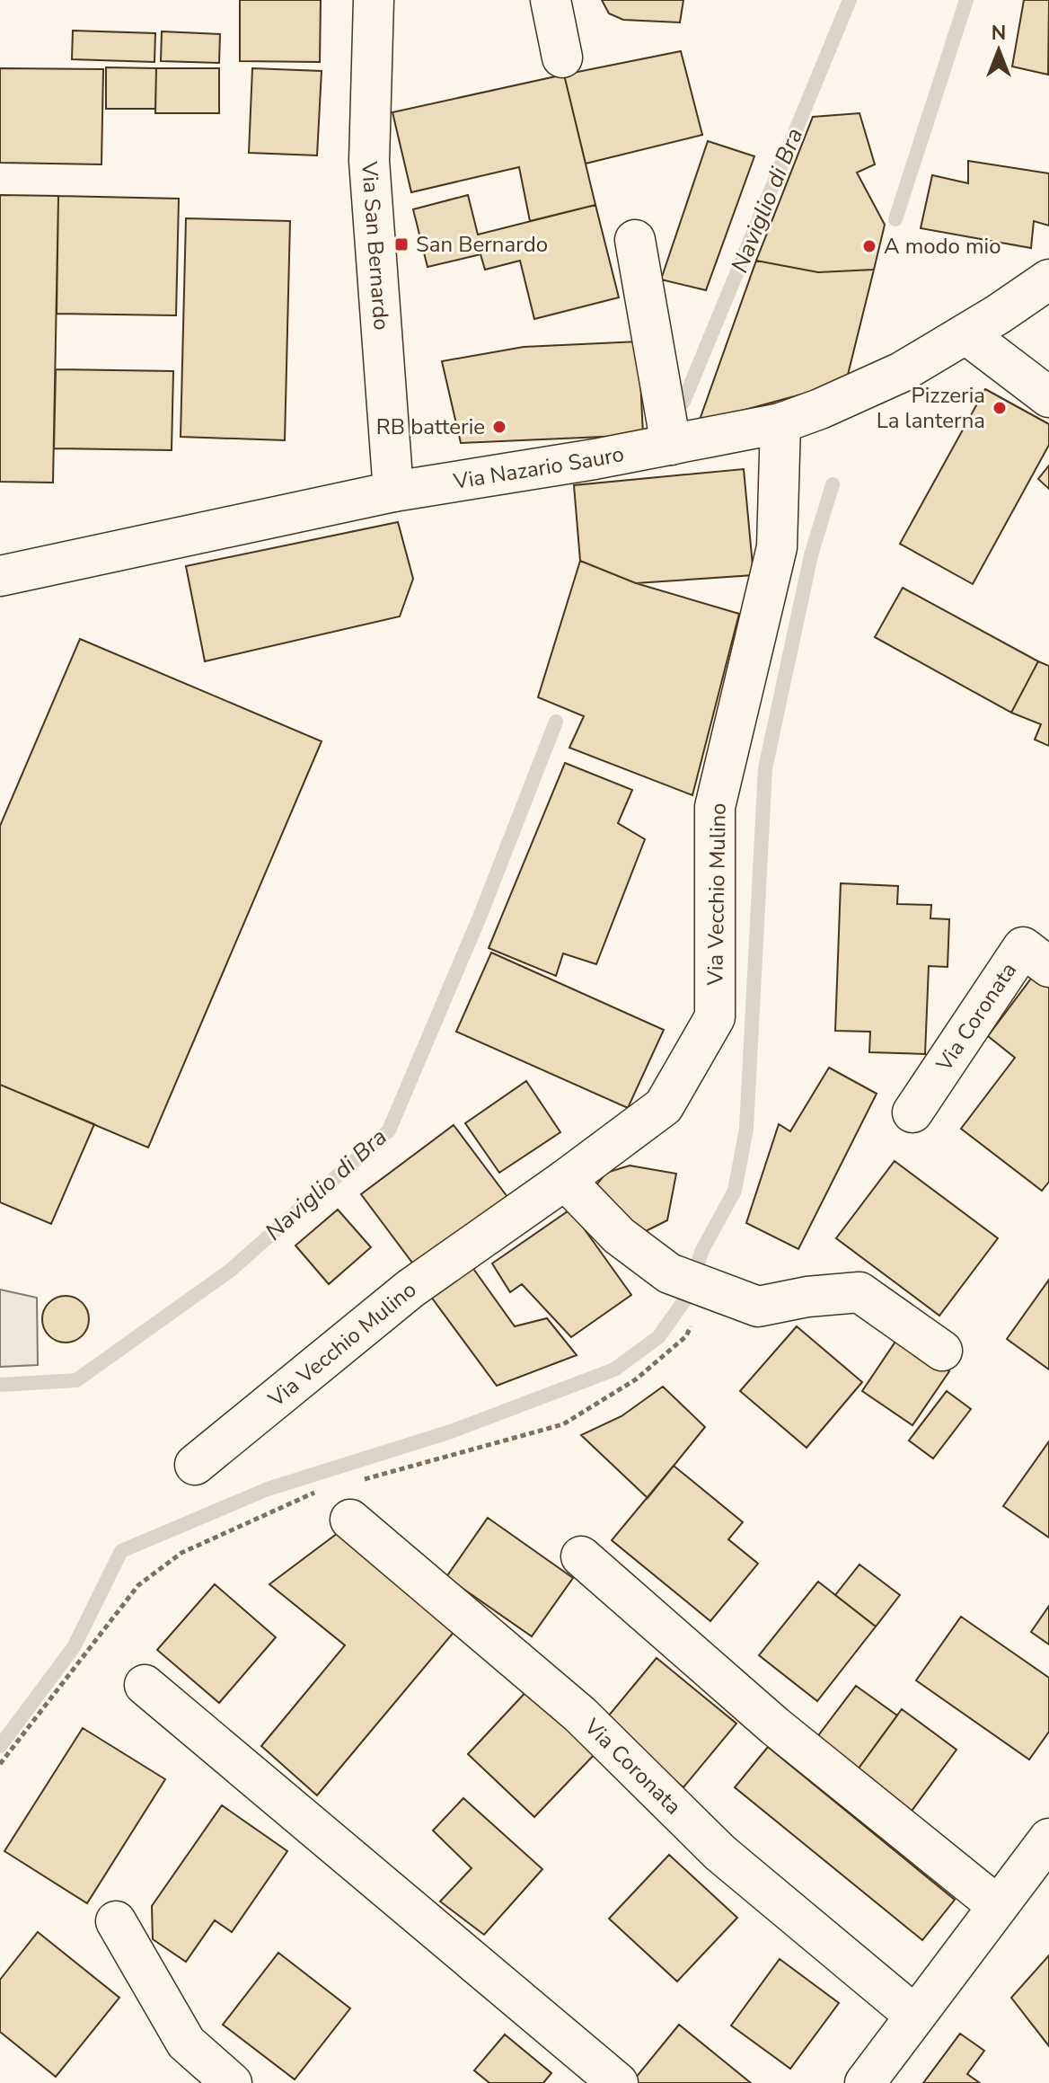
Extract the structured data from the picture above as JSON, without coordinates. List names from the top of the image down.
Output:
{
  "streets": {
    "street": [
      "Via San Bernardo",
      "Via Nazario Sauro",
      "Via Vecchio Mulino",
      "Via Coronata"
    ]
  },
  "crossings": [
    ["Via San Bernardo", "Via Nazario Sauro"],
    ["Via Nazario Sauro", "Via Vecchio Mulino"]
  ],
  "water": ["Naviglio di Bra"],
  "places": {
    "transit": ["San Bernardo"],
    "other": ["A modo mio", "Pizzeria La lanterna", "RB batterie"]
  },
  "north": "top"
}
